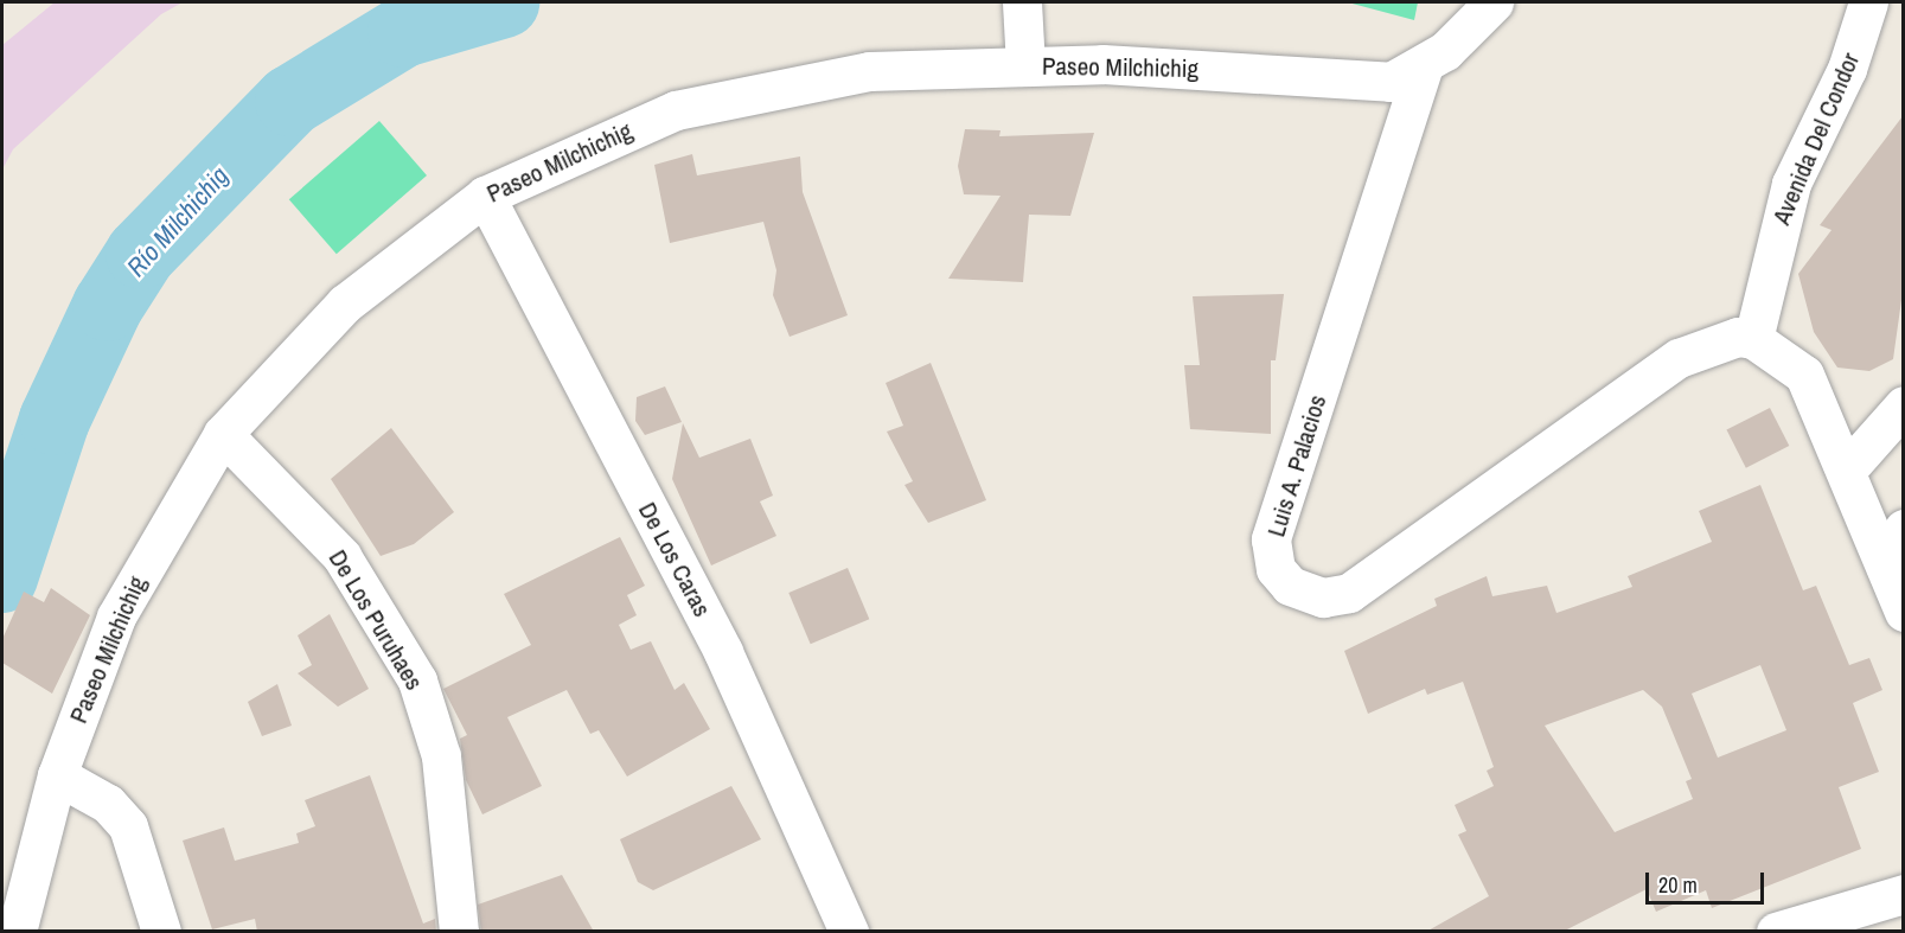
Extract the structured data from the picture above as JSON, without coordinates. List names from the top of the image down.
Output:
{
  "streets": {
    "street": [
      "Paseo Milchichig",
      "Avenida Del Condor",
      "Luis A. Palacios",
      "De Los Caras",
      "De Los Puruhaes"
    ]
  },
  "crossings": [
    ["Paseo Milchichig", "Luis A. Palacios"],
    ["Paseo Milchichig", "De Los Caras"],
    ["Paseo Milchichig", "De Los Puruhaes"],
    ["Avenida Del Condor", "Luis A. Palacios"]
  ],
  "water": ["Río Milchichig"],
  "scale_bar": "20 m"
}
